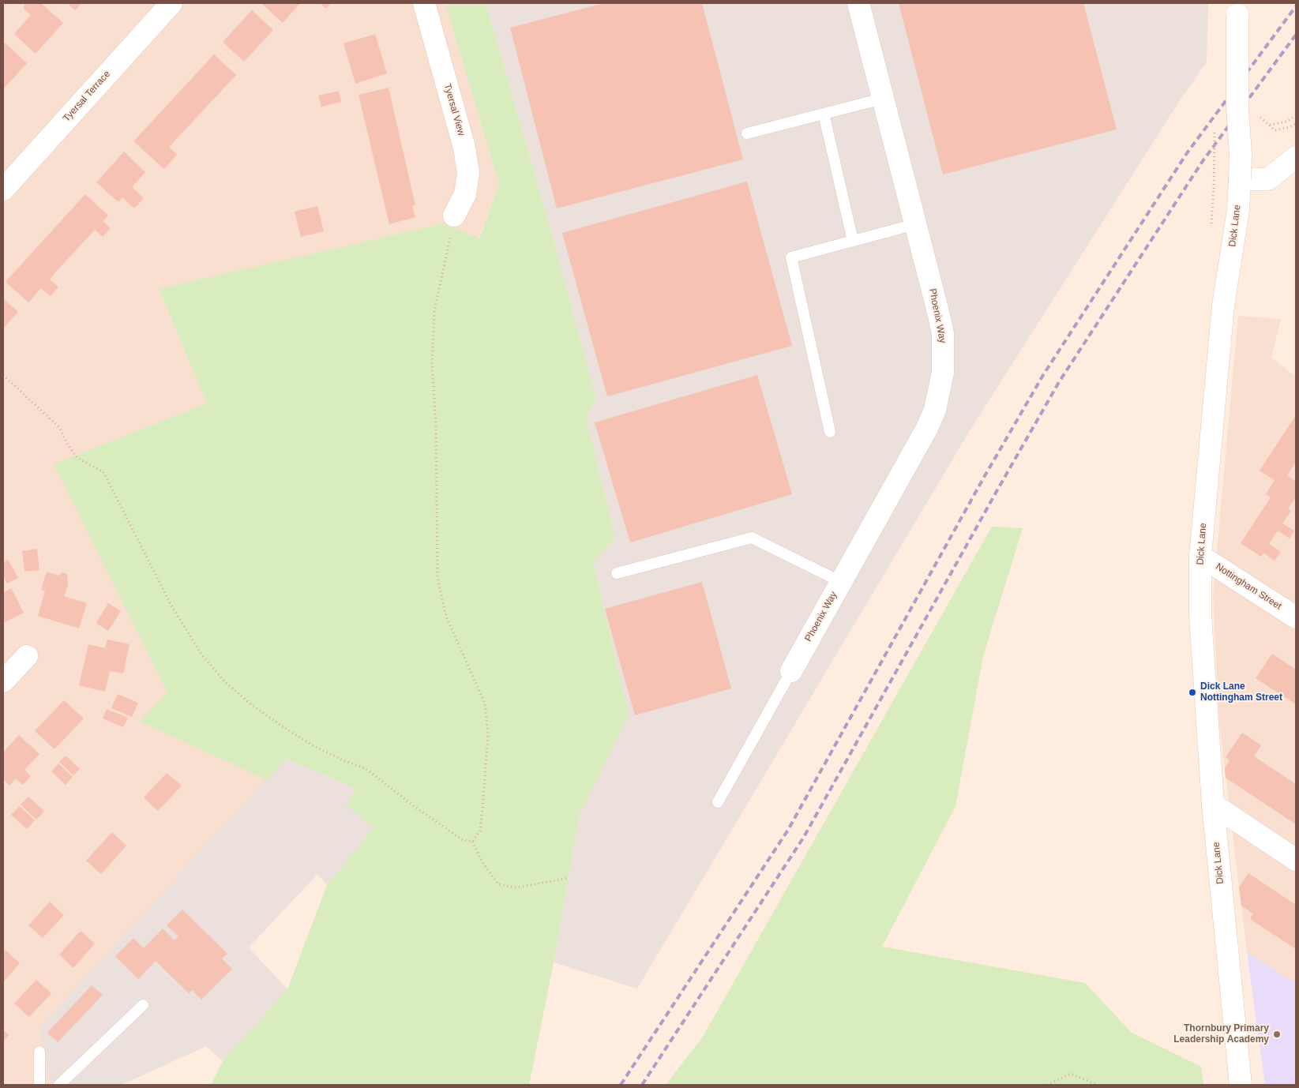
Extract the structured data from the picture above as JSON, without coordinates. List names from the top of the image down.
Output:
{
  "streets": {
    "street": [
      "Tyersal Terrace",
      "Tyersal View",
      "Dick Lane",
      "Phoenix Way",
      "Nottingham Street"
    ]
  },
  "crossings": [
    ["Dick Lane", "Nottingham Street"]
  ],
  "places": ["Dick Lane Nottingham Street", "Thornbury Primary Leadership Academy"]
}
